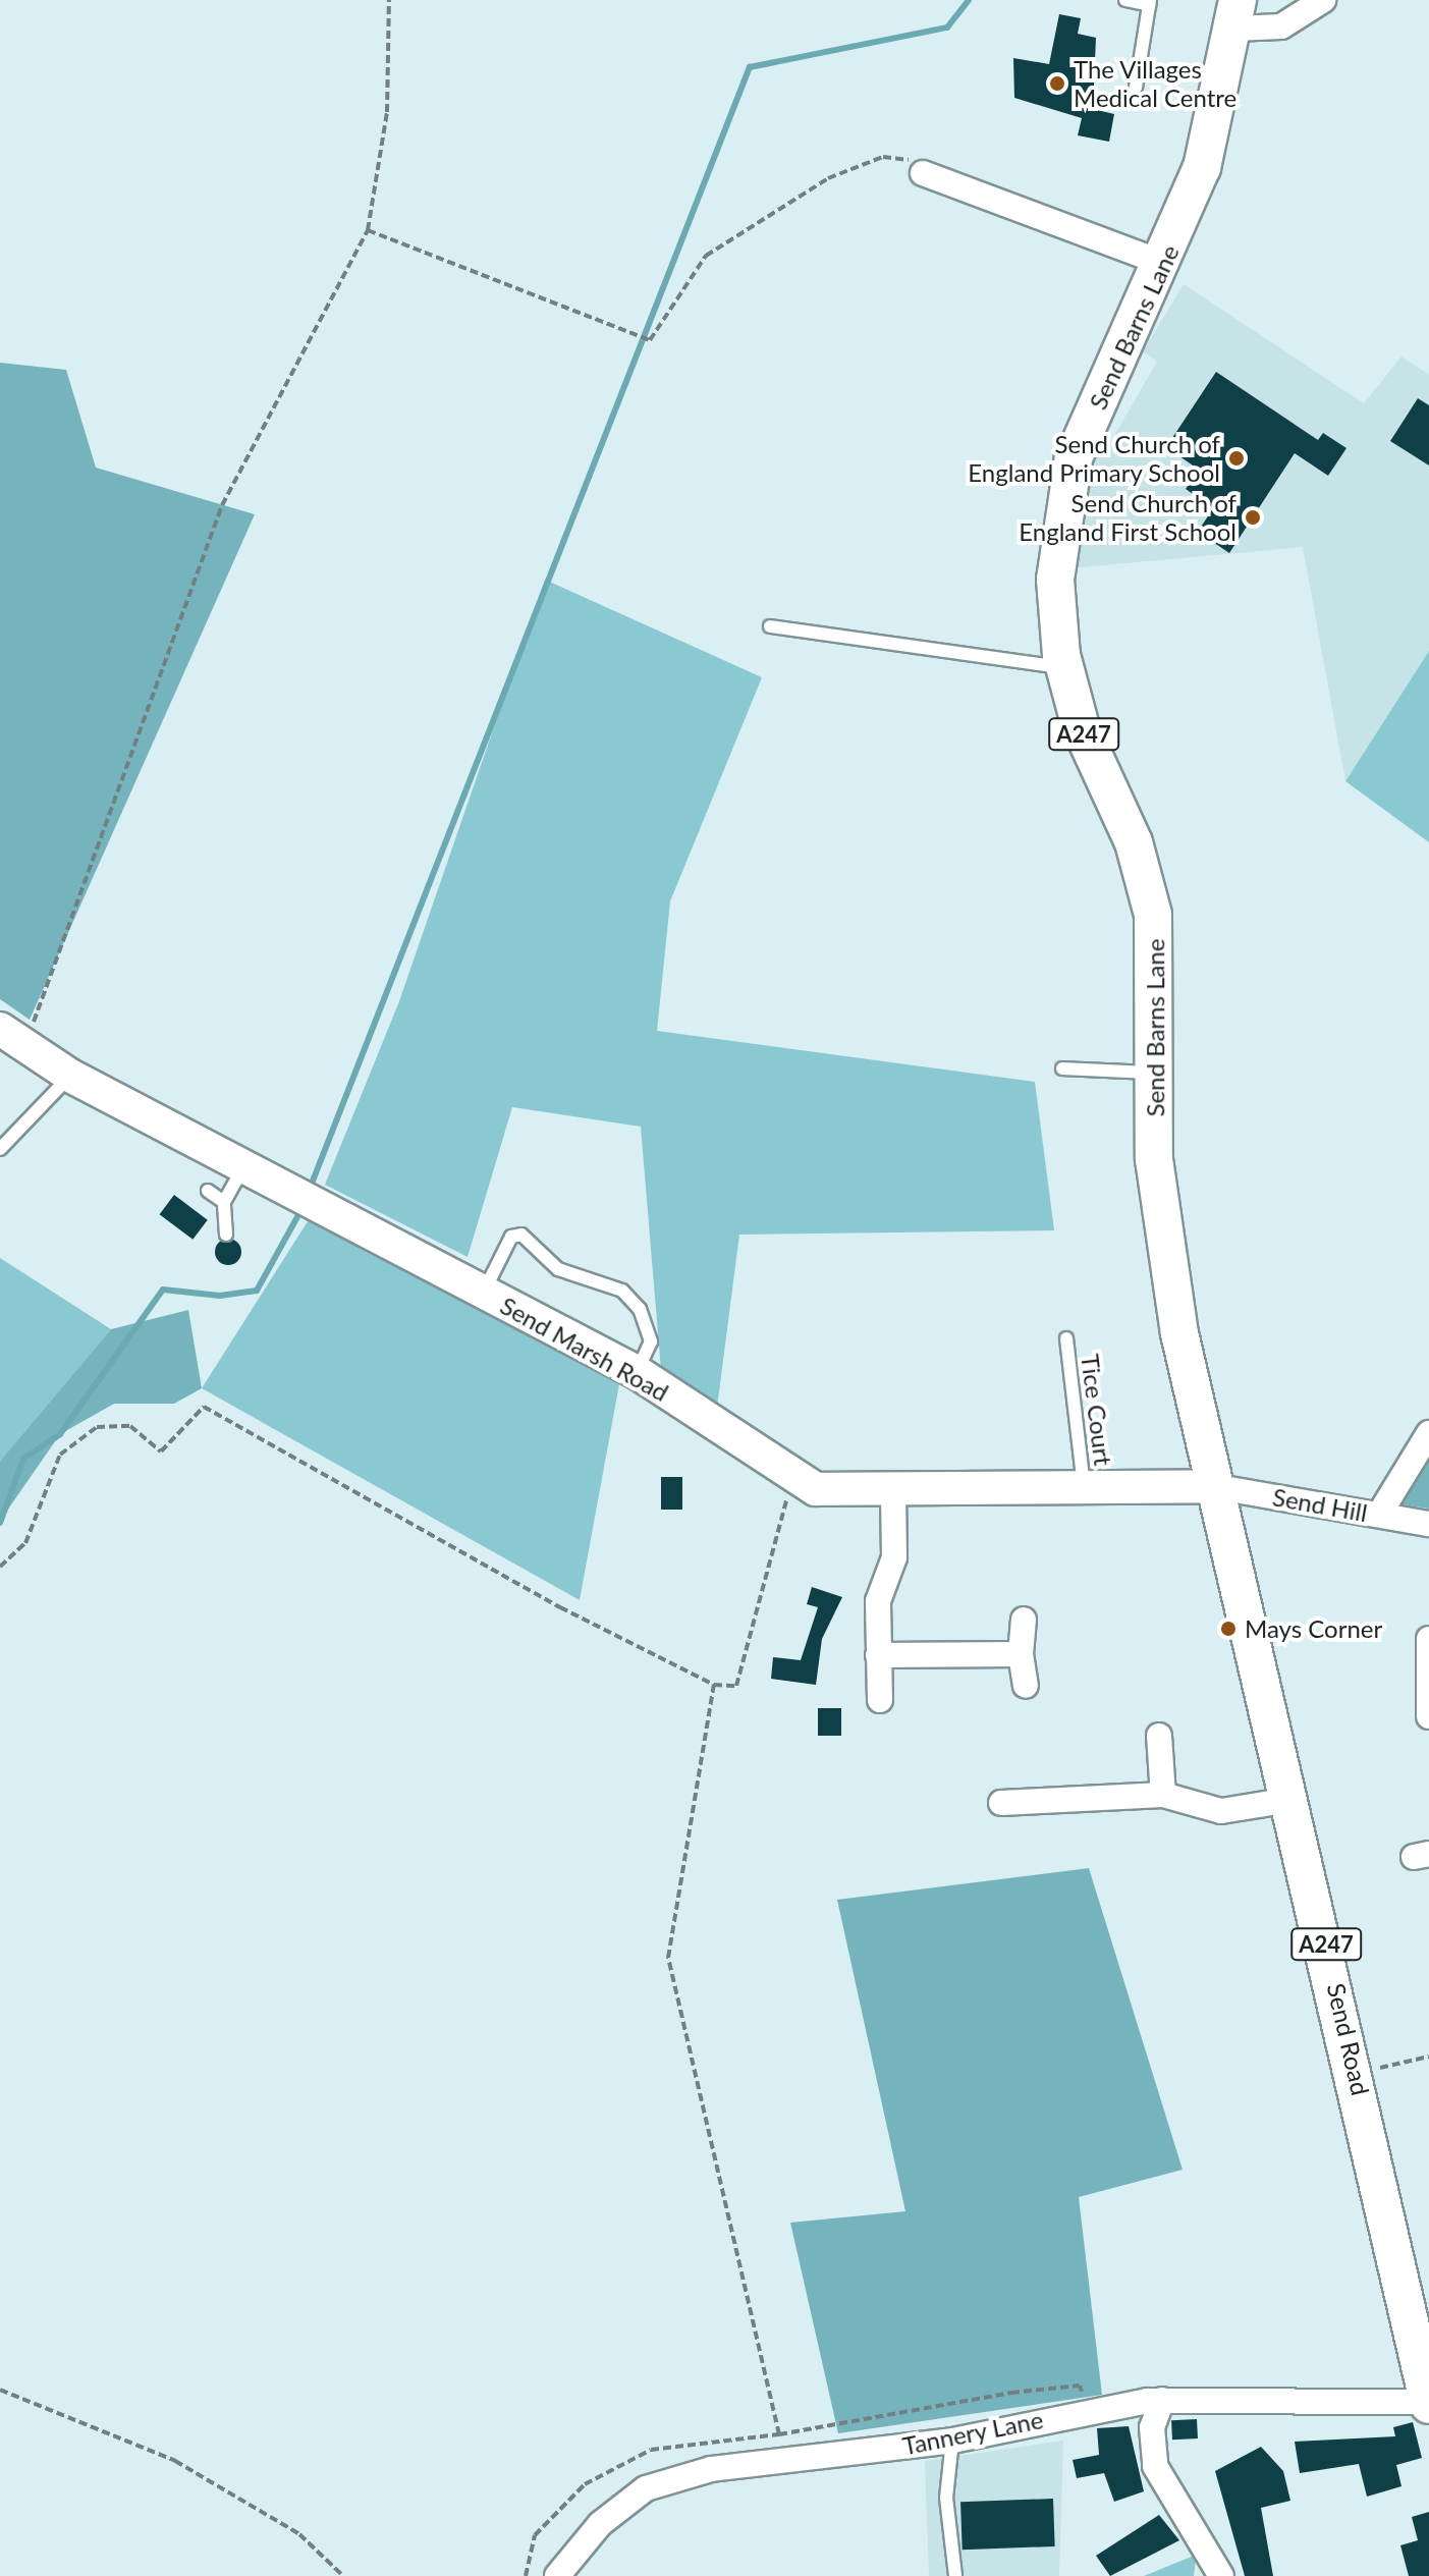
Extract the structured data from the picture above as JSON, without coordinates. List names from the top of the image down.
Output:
{
  "streets": {
    "main road": [
      "Send Barns Lane",
      "A247",
      "Send Marsh Road",
      "Send Road"
    ],
    "street": ["Send Hill", "Tannery Lane"],
    "lane": ["Tice Court"]
  },
  "crossings": [
    ["Send Barns Lane", "Send Marsh Road"],
    ["Send Barns Lane", "Send Hill"],
    ["Send Barns Lane", "Send Road"],
    ["Send Marsh Road", "Tice Court"],
    ["Send Marsh Road", "Send Hill"],
    ["Send Marsh Road", "Send Road"],
    ["Send Hill", "Send Road"],
    ["Send Road", "Tannery Lane"]
  ],
  "places": [
    "The Villages Medical Centre",
    "Send Church of England Primary School",
    "Send Church of England First School",
    "Mays Corner"
  ]
}
